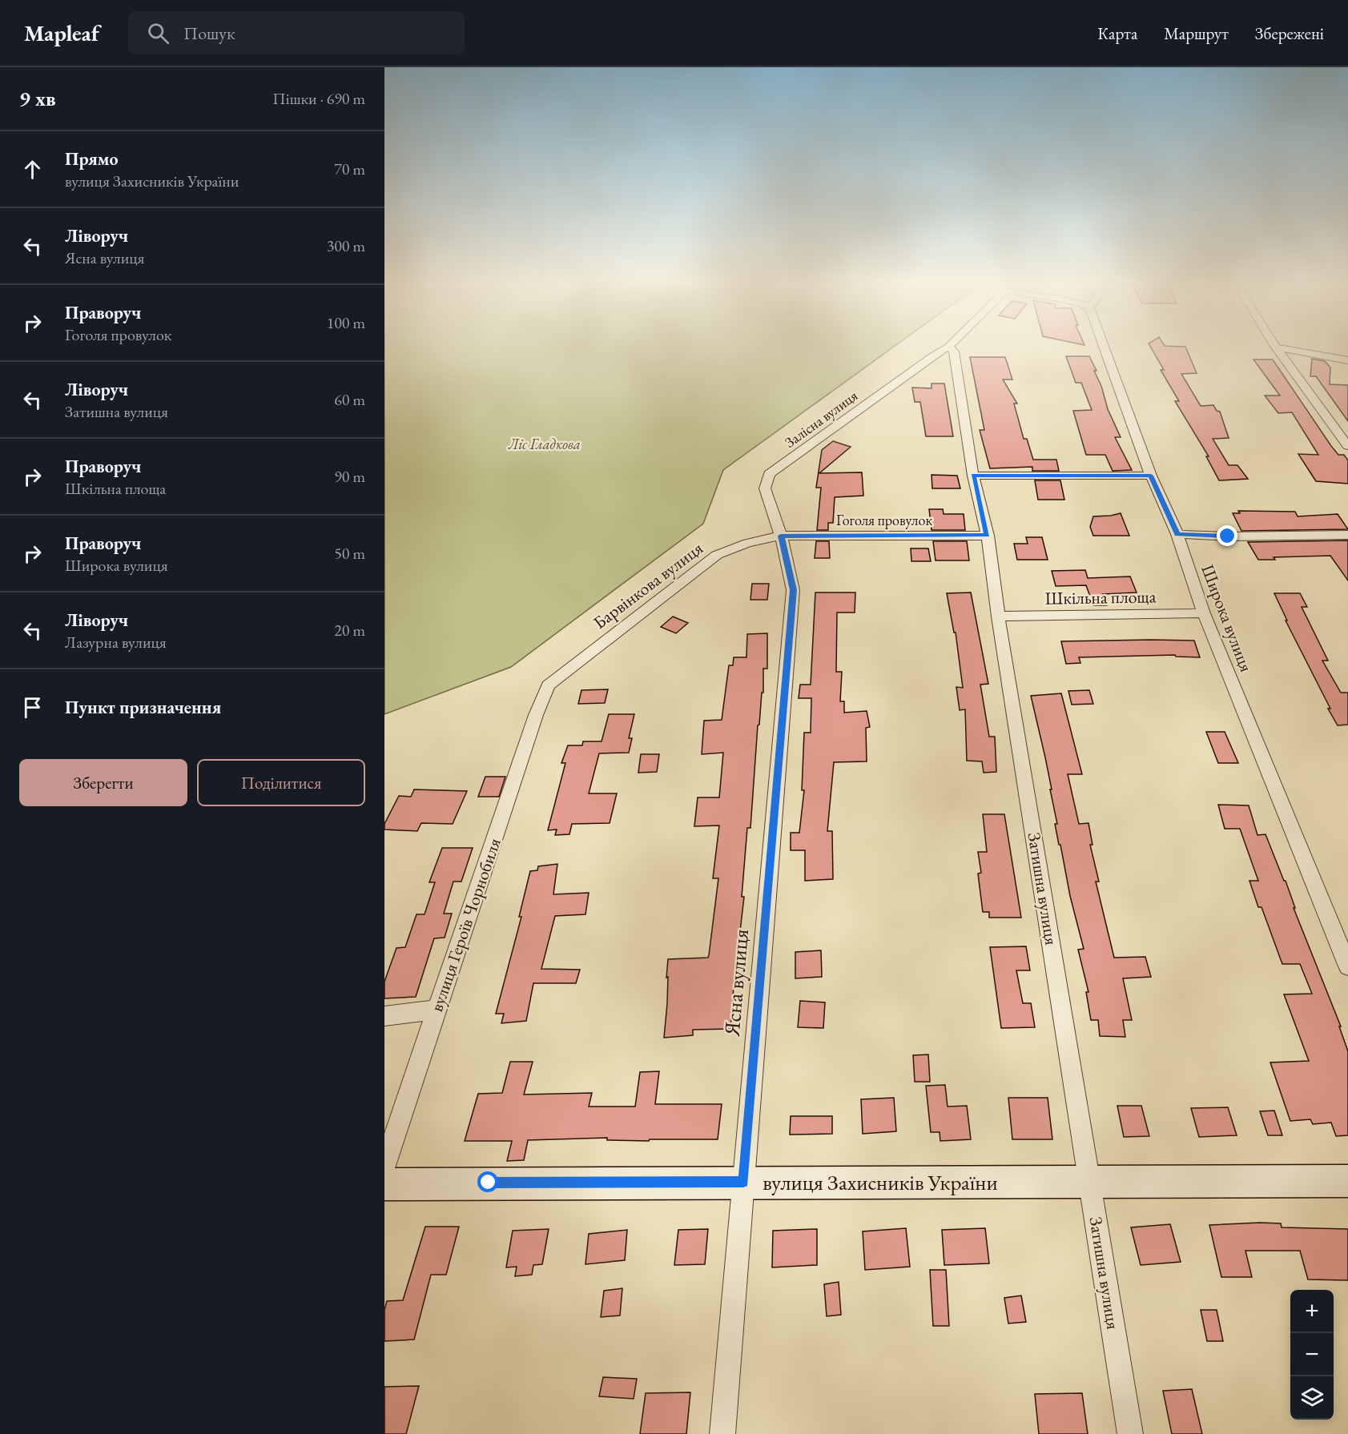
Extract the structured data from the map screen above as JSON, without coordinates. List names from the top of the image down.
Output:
{
  "streets": {
    "street": [
      "Залісна вулиця",
      "Гоголя провулок",
      "Барвінкова вулиця",
      "Шкільна площа",
      "Широка вулиця",
      "Затишна вулиця",
      "вулиця Героїв Чорнобиля",
      "Ясна вулиця",
      "вулиця Захисників України"
    ]
  },
  "crossings": [
    ["Залісна вулиця", "Гоголя провулок"],
    ["Залісна вулиця", "Барвінкова вулиця"],
    ["Залісна вулиця", "Затишна вулиця"],
    ["Залісна вулиця", "Ясна вулиця"],
    ["Гоголя провулок", "Барвінкова вулиця"],
    ["Гоголя провулок", "Затишна вулиця"],
    ["Гоголя провулок", "Ясна вулиця"],
    ["Барвінкова вулиця", "вулиця Героїв Чорнобиля"],
    ["Барвінкова вулиця", "Ясна вулиця"],
    ["Шкільна площа", "Широка вулиця"],
    ["Шкільна площа", "Затишна вулиця"],
    ["Затишна вулиця", "вулиця Захисників України"],
    ["Ясна вулиця", "вулиця Захисників України"]
  ],
  "parks": ["Ліс Гладкова"],
  "page": {
    "header": "Mapleaf",
    "search": "Пошук",
    "nav": ["Карта", "Маршрут", "Збережені"],
    "heading": ["9 хв", "Пішки · 690 m"],
    "list": [
      ["Прямо", "вулиця Захисників України", "70 m"],
      ["Ліворуч", "Ясна вулиця", "300 m"],
      ["Праворуч", "Гоголя провулок", "100 m"],
      ["Ліворуч", "Затишна вулиця", "60 m"],
      ["Праворуч", "Шкільна площа", "90 m"],
      ["Праворуч", "Широка вулиця", "50 m"],
      ["Ліворуч", "Лазурна вулиця", "20 m"],
      "Пункт призначення"
    ],
    "buttons": ["Зберегти", "Поділитися"],
    "map_buttons": ["+", "−"]
  }
}
